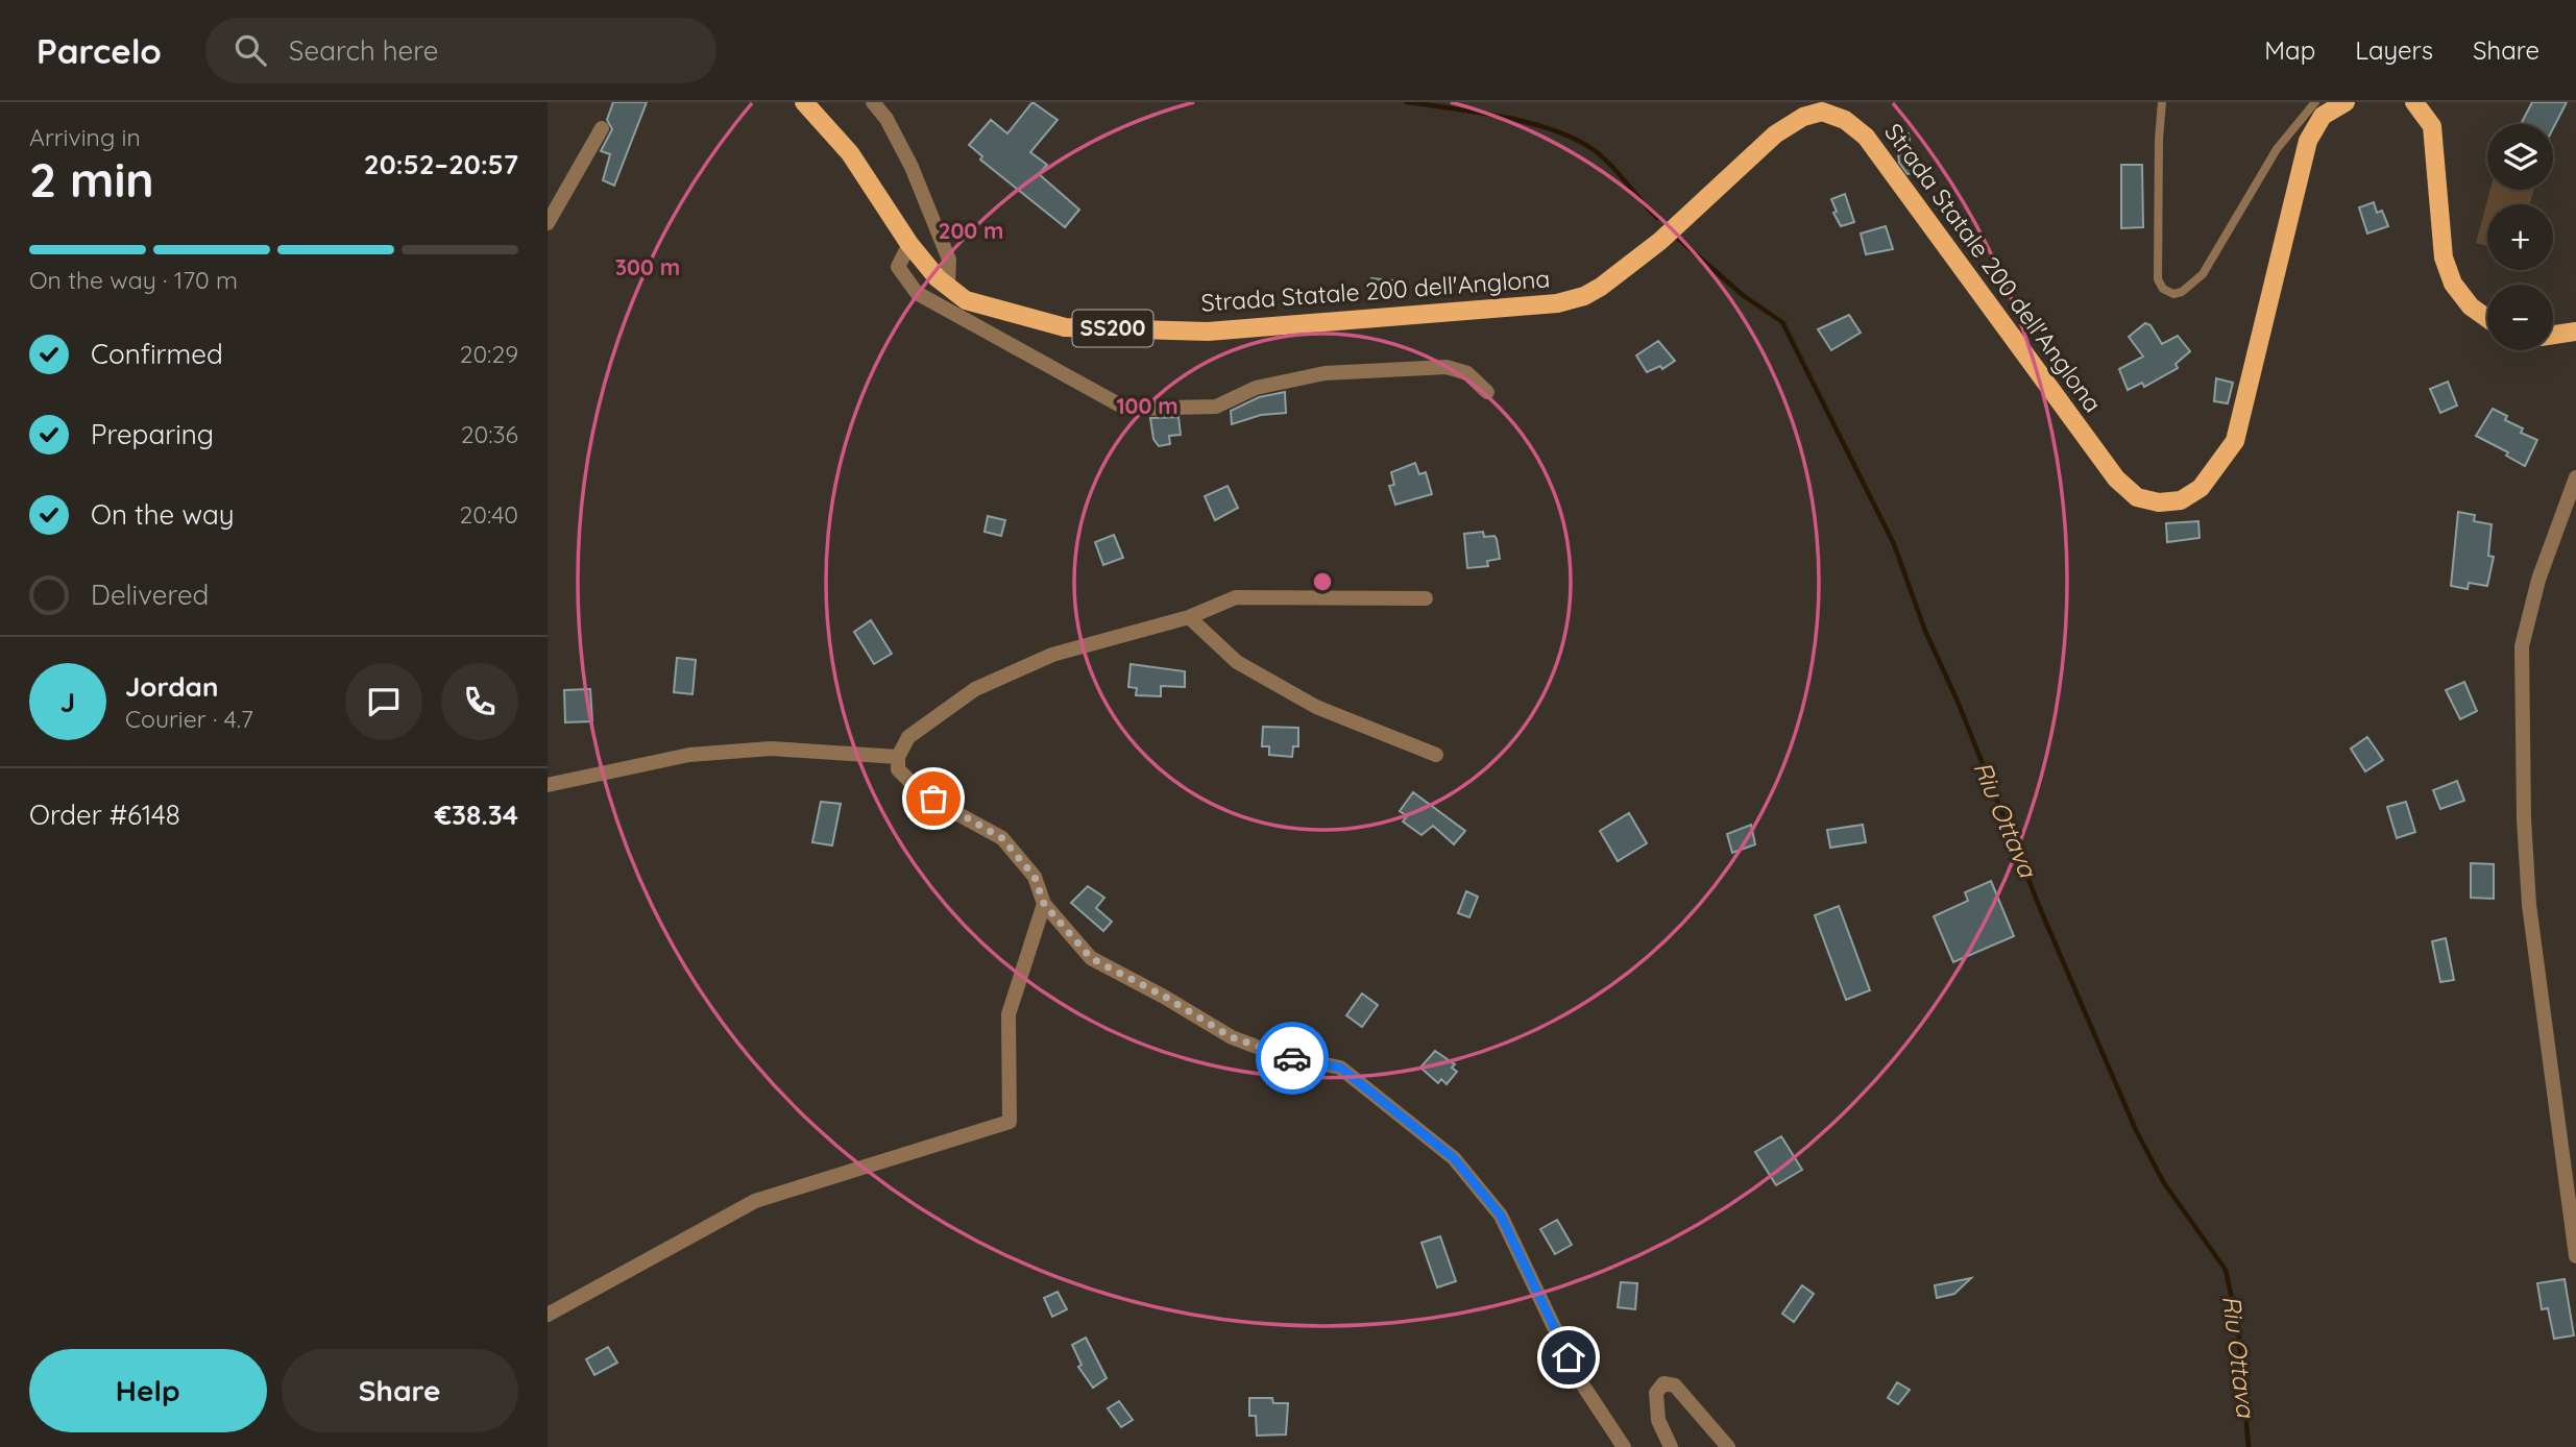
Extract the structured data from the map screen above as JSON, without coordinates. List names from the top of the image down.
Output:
{
  "streets": {
    "main road": ["Strada Statale 200 dell'Anglona", "SS200"]
  },
  "water": ["Riu Ottava"],
  "page": {
    "header": "Parcelo",
    "search": "Search here",
    "nav": ["Map", "Layers", "Share"],
    "heading": ["2 min", "Arriving in", "20:52–20:57"],
    "panel": [
      "Jordan",
      "Courier · 4.7",
      "Order #6148",
      "€38.34"
    ],
    "map_buttons": ["+", "−"],
    "bar": "On the way · 170 m",
    "list": [
      ["Confirmed", "20:29"],
      ["Preparing", "20:36"],
      ["On the way", "20:40"],
      "Delivered"
    ],
    "round": "J",
    "buttons": ["Help", "Share"]
  },
  "rings": ["200 m", "300 m", "100 m"]
}
